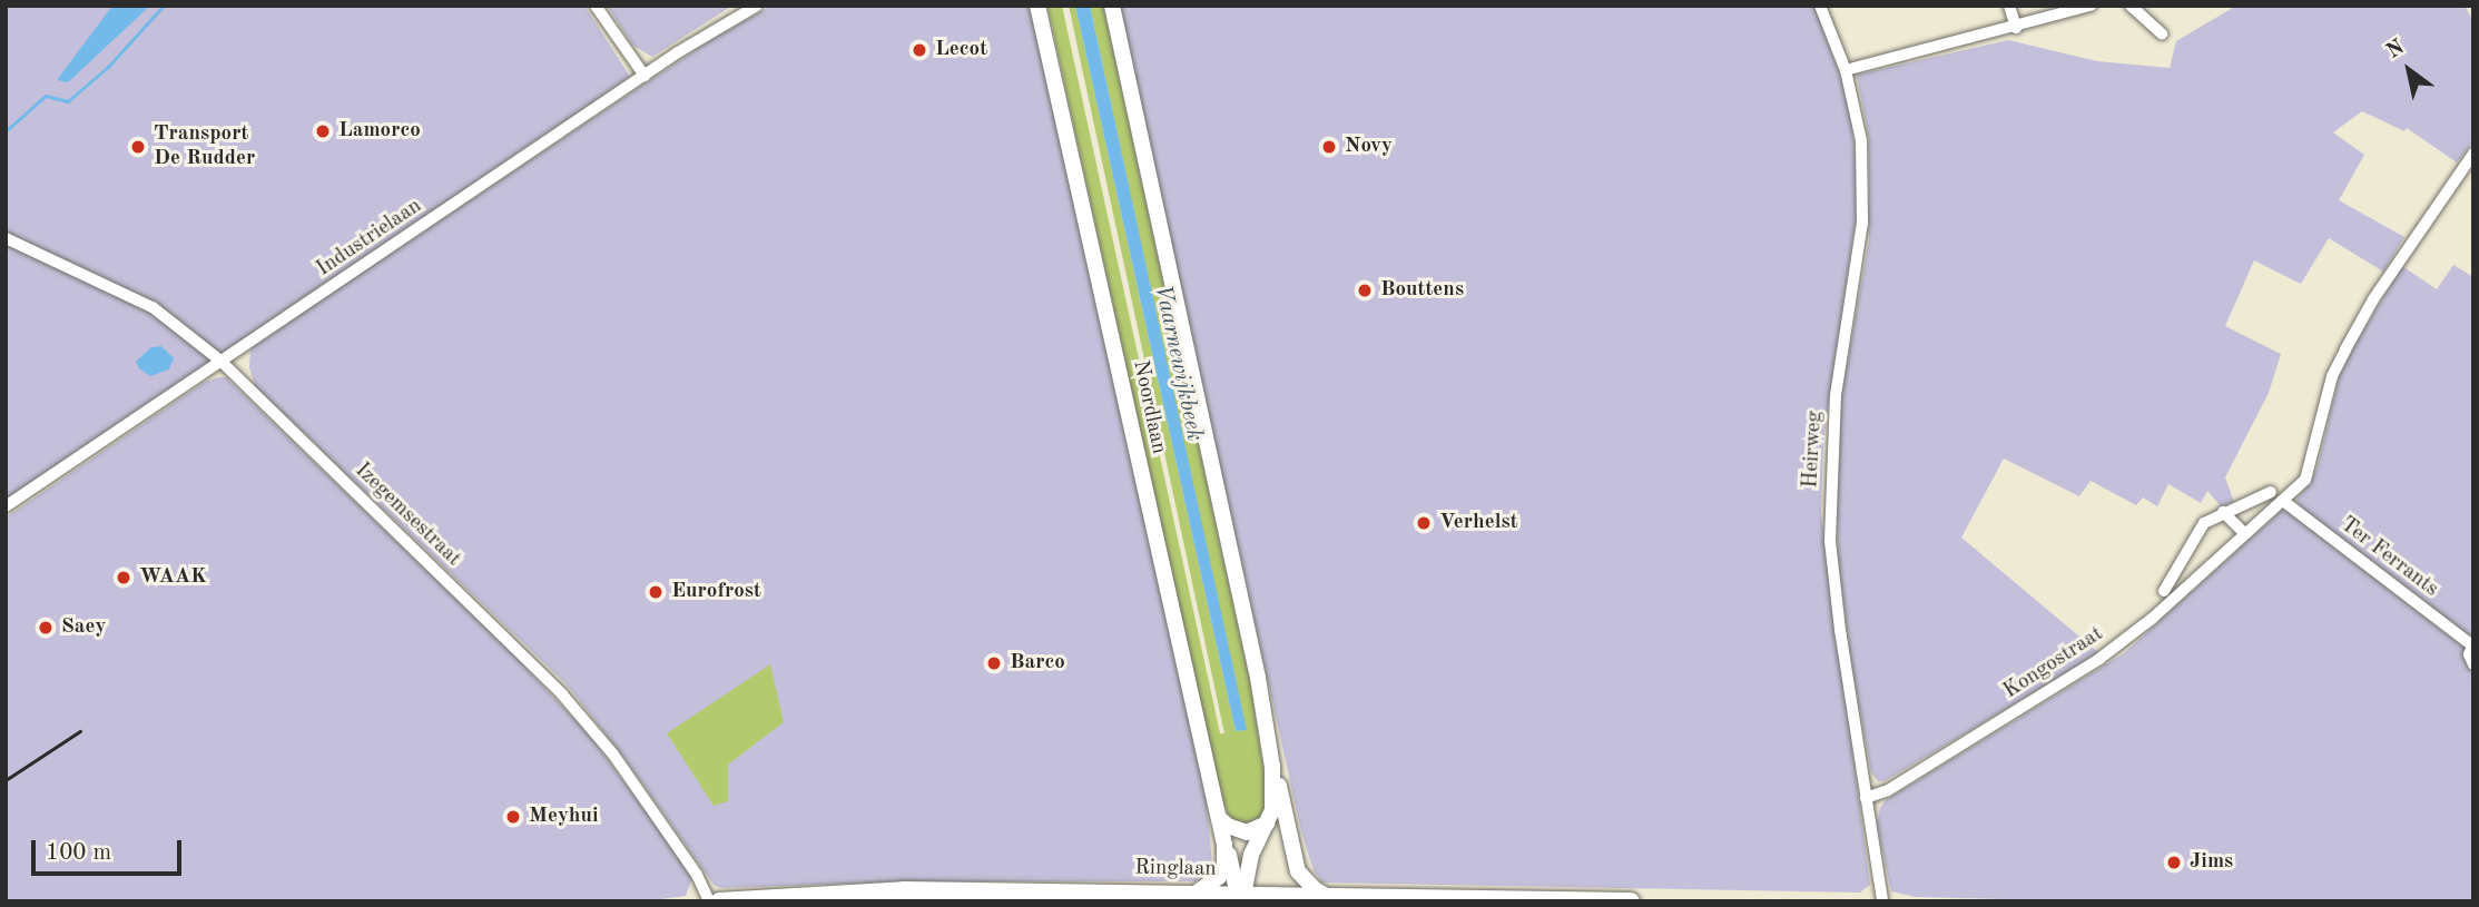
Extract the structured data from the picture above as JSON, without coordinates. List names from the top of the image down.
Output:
{
  "streets": {
    "main road": ["Ringlaan"],
    "street": [
      "Industrielaan",
      "Noordlaan",
      "Heirweg",
      "Izegemsestraat",
      "Ter Ferrants",
      "Kongostraat"
    ]
  },
  "crossings": [
    ["Industrielaan", "Izegemsestraat"],
    ["Noordlaan", "Ringlaan"],
    ["Heirweg", "Kongostraat"],
    ["Ter Ferrants", "Kongostraat"]
  ],
  "water": ["Vaarnewijkbeek"],
  "places": [
    "Lecot",
    "Lamorco",
    "Transport De Rudder",
    "Novy",
    "Bouttens",
    "Verhelst",
    "WAAK",
    "Eurofrost",
    "Saey",
    "Barco",
    "Meyhui",
    "Jims"
  ],
  "scale_bar": "100 m",
  "north": "top left"
}
